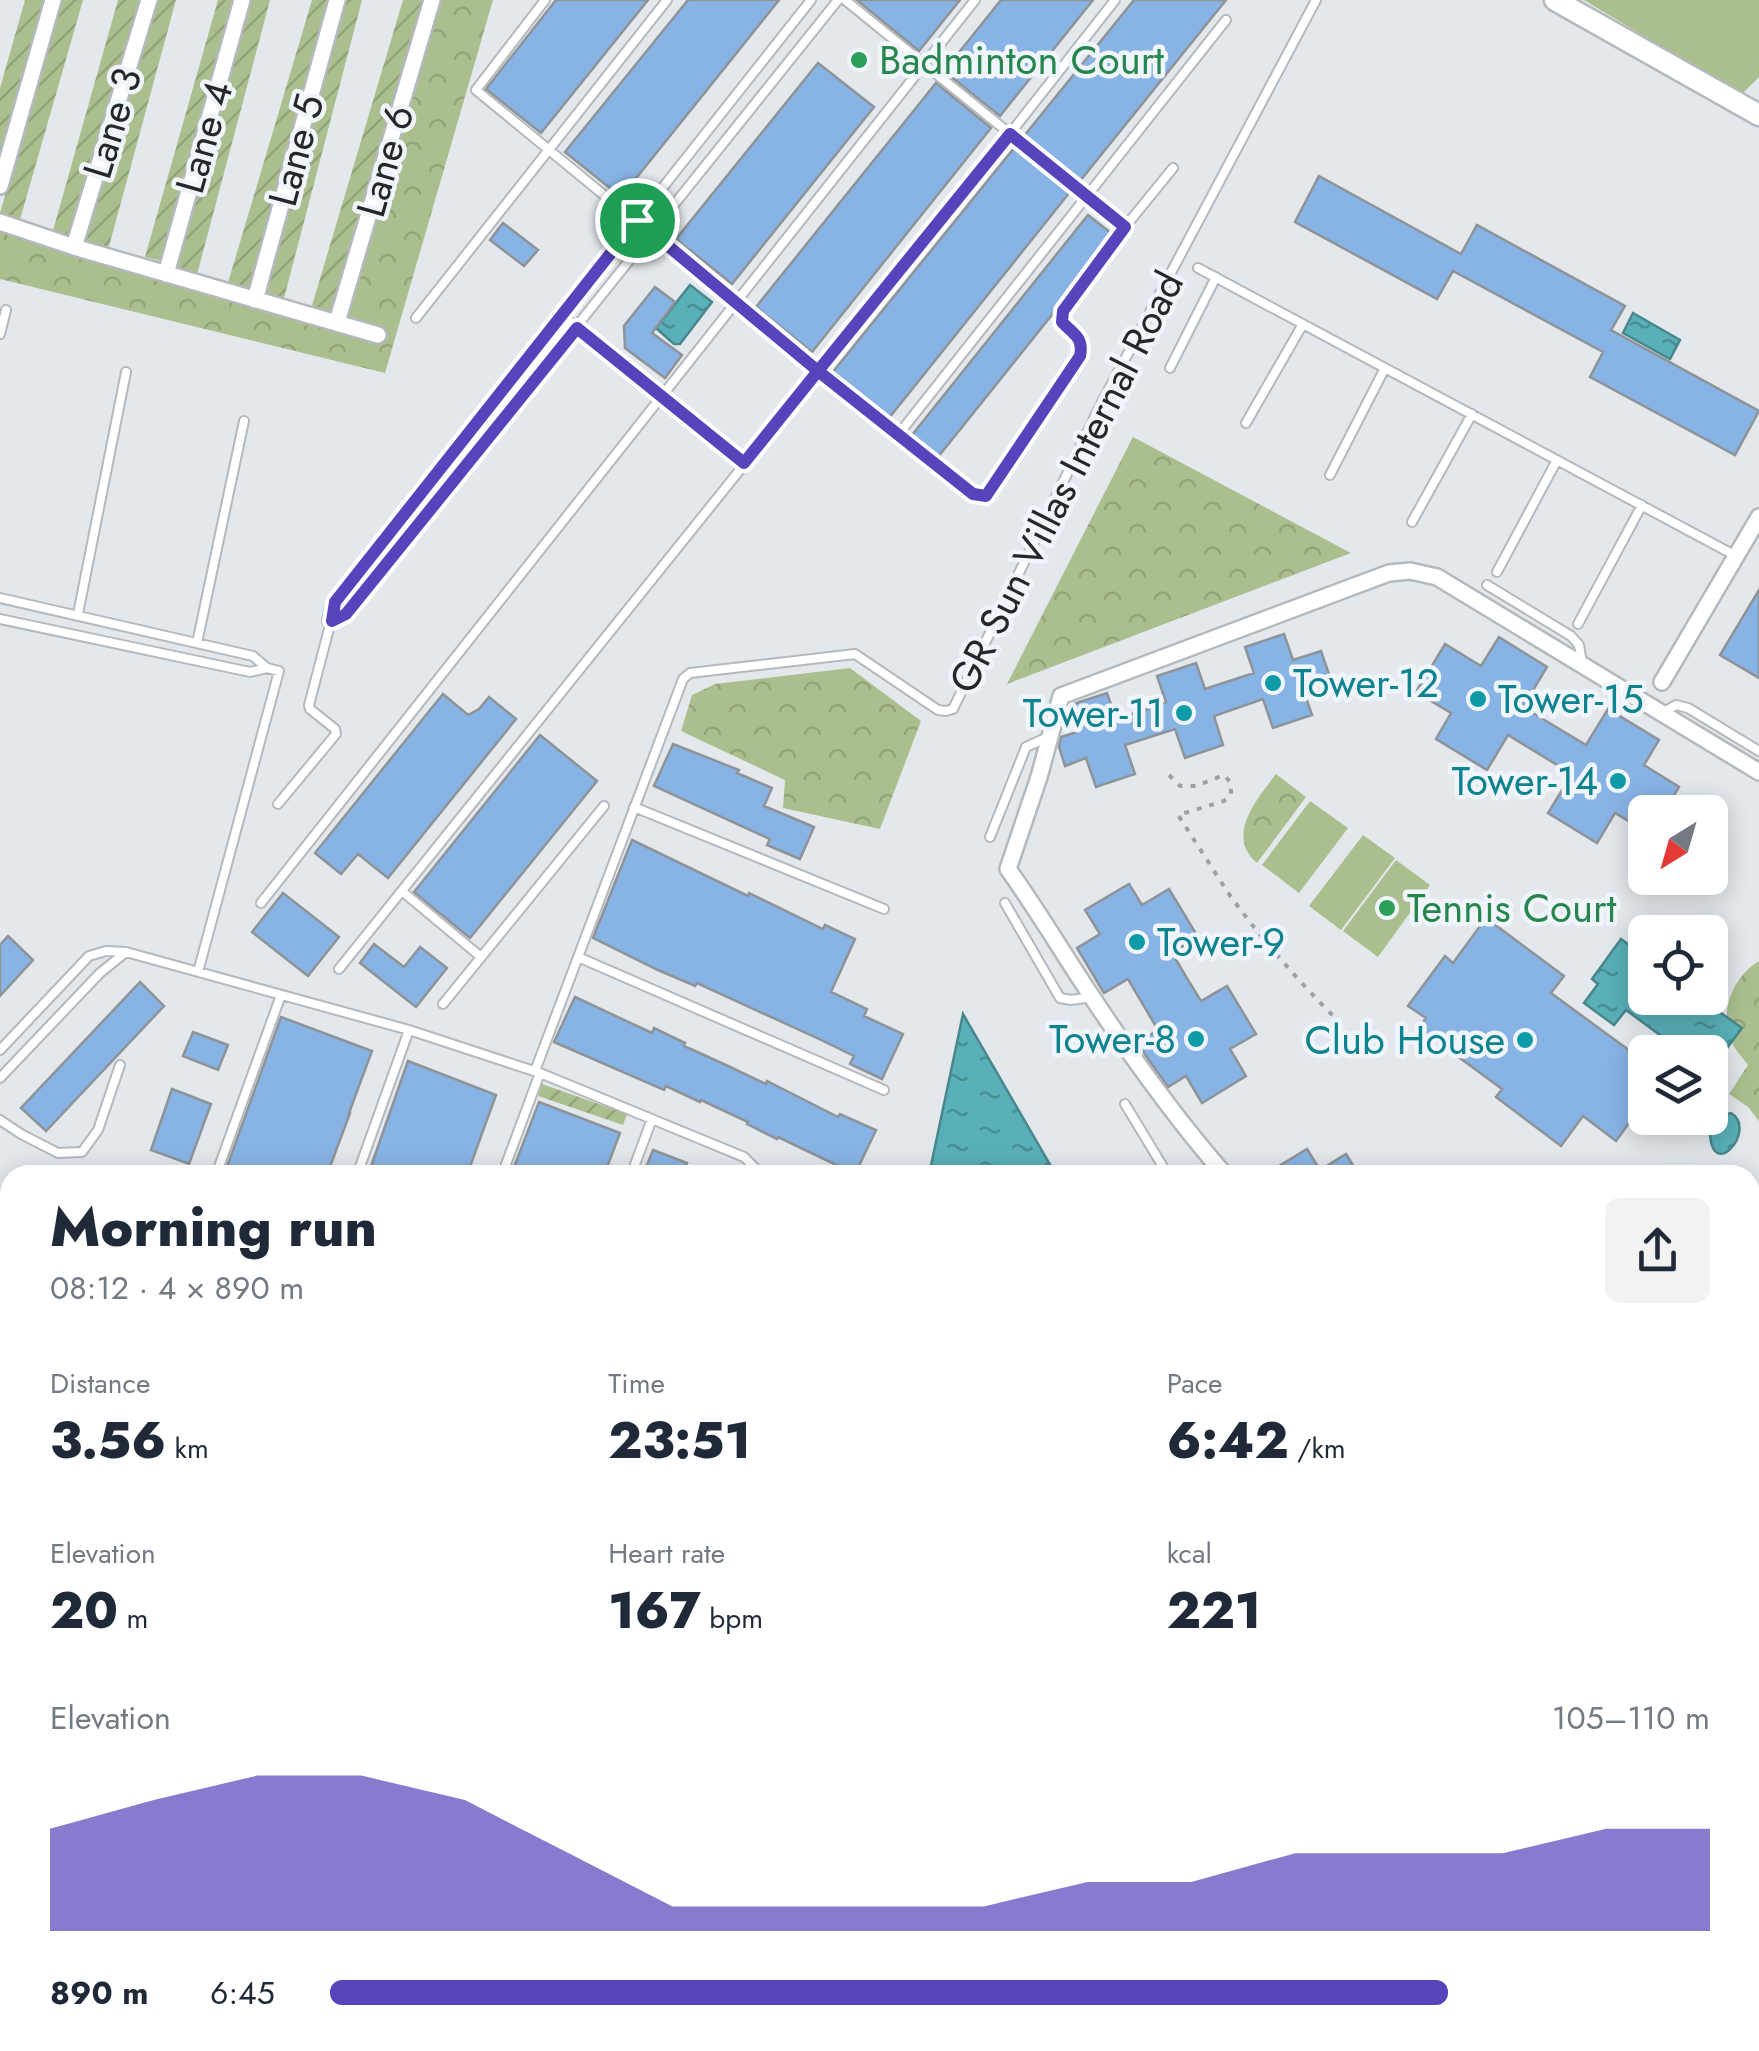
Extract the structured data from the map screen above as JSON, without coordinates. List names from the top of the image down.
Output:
{
  "streets": {
    "street": [
      "Lane 3",
      "Lane 4",
      "Lane 5",
      "Lane 6"
    ],
    "lane": ["GR Sun Villas Internal Road"]
  },
  "places": [
    "Badminton Court",
    "Tower-12",
    "Tower-15",
    "Tower-11",
    "Tower-14",
    "Tennis Court",
    "Tower-9",
    "Tower-8",
    "Club House"
  ],
  "north": "bottom left",
  "page": {
    "heading": ["Morning run", "08:12 · 4 × 890 m"],
    "stats": [
      ["Distance", "3.56 km"],
      ["Time", "23:51"],
      ["Pace", "6:42 /km"],
      ["Elevation", "20 m"],
      ["Heart rate", "167 bpm"],
      ["kcal", "221"]
    ],
    "chart": ["Elevation", "105–110 m"],
    "list": [
      {
        "name": "890 m",
        "note": "6:45"
      }
    ]
  }
}
